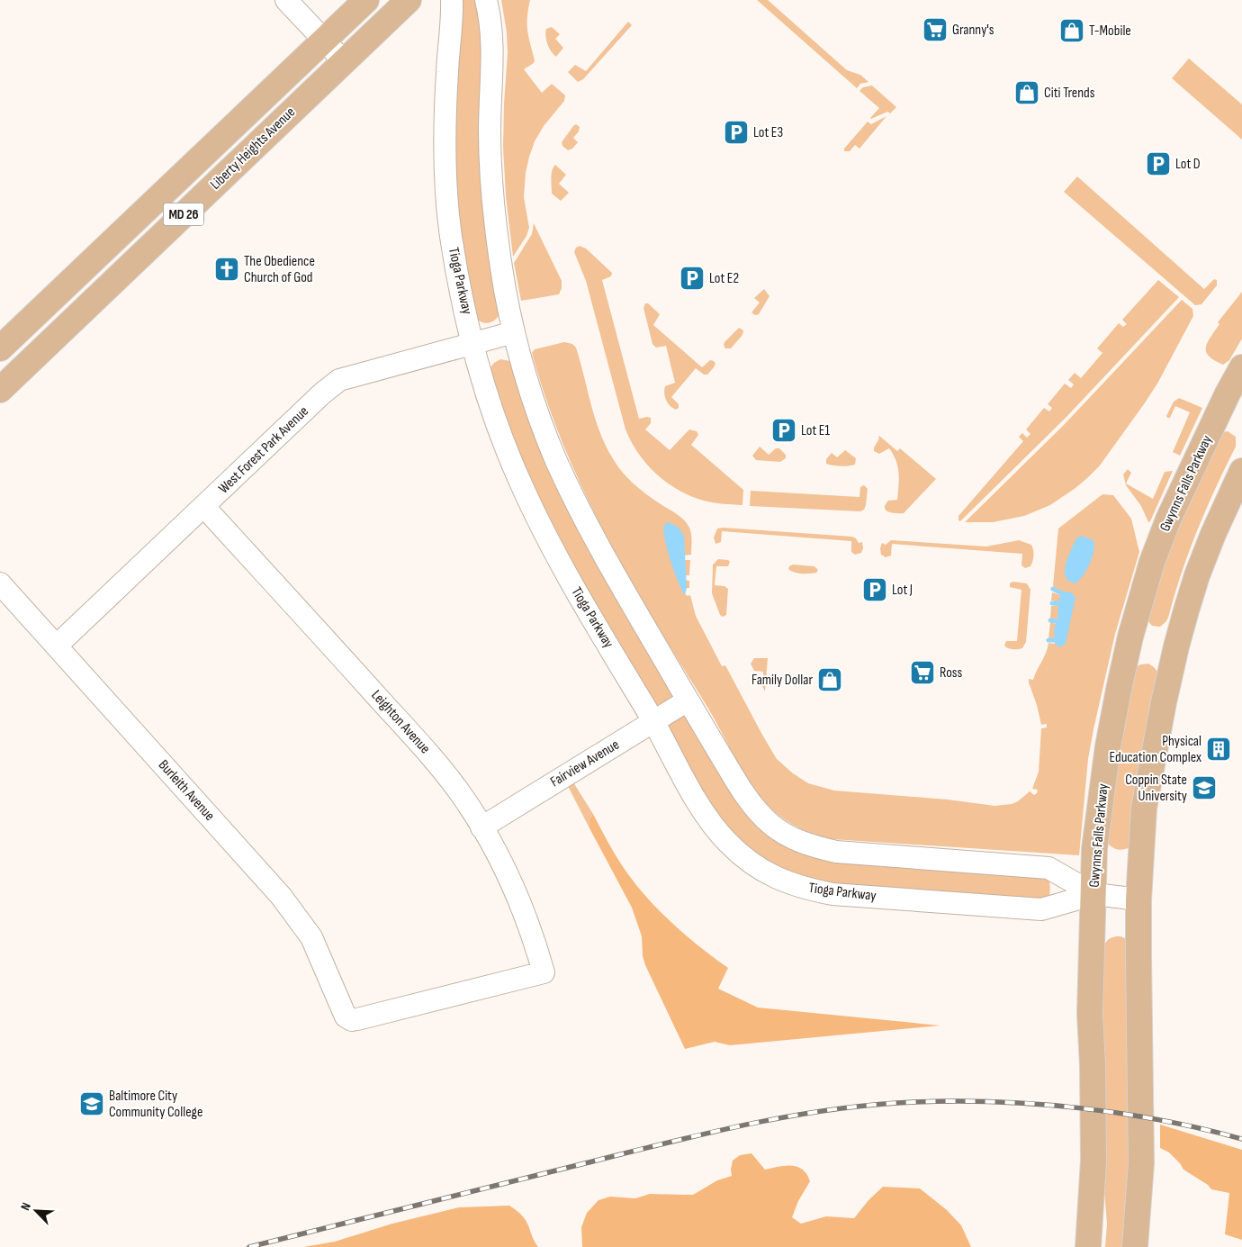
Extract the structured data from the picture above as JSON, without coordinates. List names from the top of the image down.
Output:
{
  "streets": {
    "main road": ["Liberty Heights Avenue", "MD 26", "Gwynns Falls Parkway"],
    "street": [
      "Tioga Parkway",
      "West Forest Park Avenue",
      "Leighton Avenue",
      "Fairview Avenue",
      "Burleith Avenue"
    ]
  },
  "crossings": [
    ["Tioga Parkway", "West Forest Park Avenue"],
    ["Tioga Parkway", "Gwynns Falls Parkway"],
    ["Tioga Parkway", "Fairview Avenue"],
    ["West Forest Park Avenue", "Leighton Avenue"],
    ["West Forest Park Avenue", "Burleith Avenue"],
    ["Leighton Avenue", "Fairview Avenue"],
    ["Leighton Avenue", "Burleith Avenue"]
  ],
  "places": {
    "supermarket": ["Granny's", "Ross"],
    "shop": ["T-Mobile", "Citi Trends", "Family Dollar"],
    "parking": [
      "Lot E3",
      "Lot D",
      "Lot E2",
      "Lot E1",
      "Lot J"
    ],
    "church": ["The Obedience Church of God"],
    "building": ["Physical Education Complex"],
    "school or university": ["Coppin State University", "Baltimore City Community College"]
  },
  "north": "top left"
}
